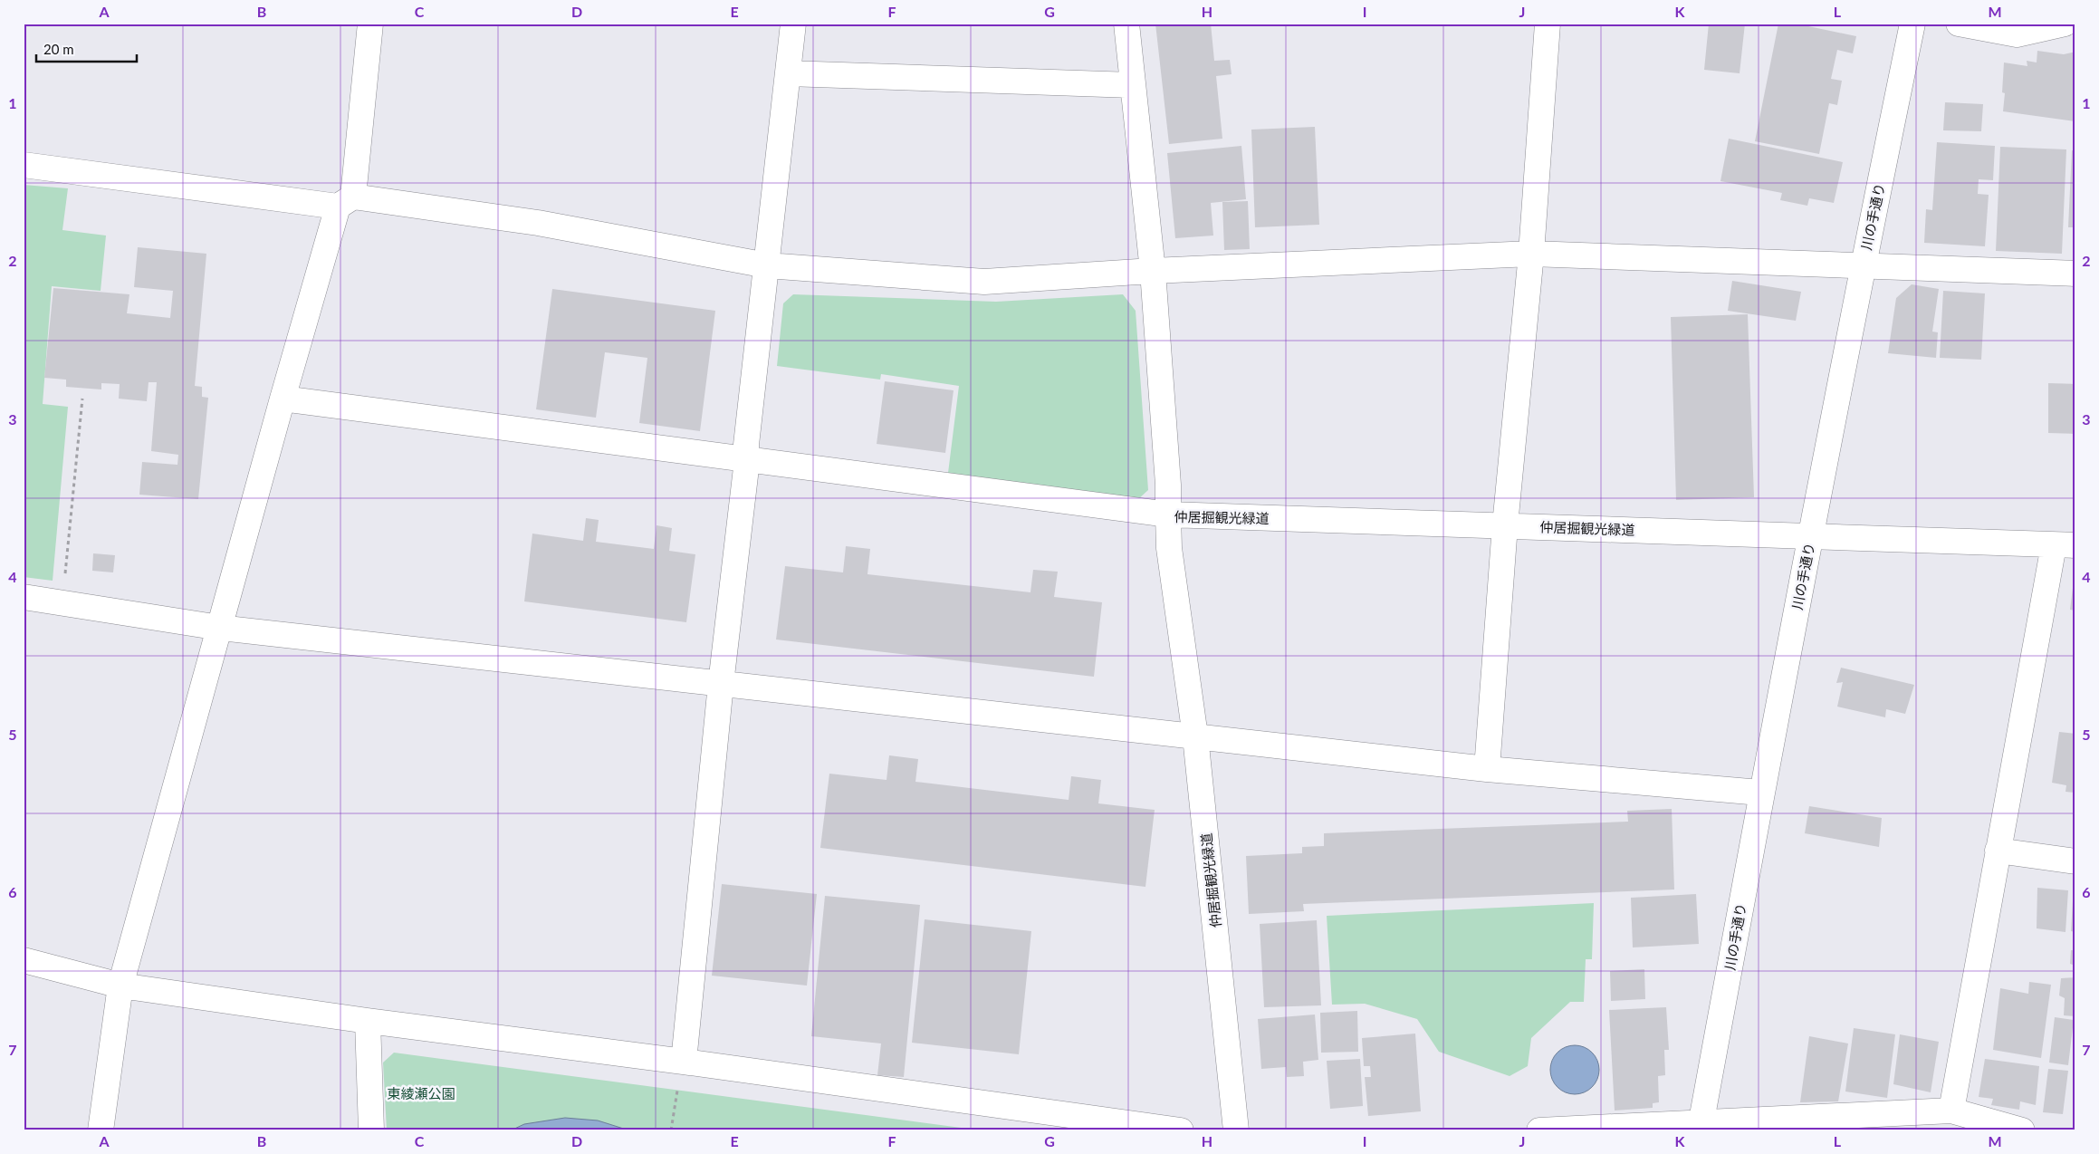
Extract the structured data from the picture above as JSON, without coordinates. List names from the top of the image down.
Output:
{
  "streets": {
    "street": ["川の手通り", "仲居掘観光緑道"]
  },
  "crossings": [
    ["川の手通り", "仲居掘観光緑道"]
  ],
  "parks": ["東綾瀬公園"],
  "scale_bar": "20 m",
  "grid": {
    "columns": [
      "A",
      "B",
      "C",
      "D",
      "E",
      "F",
      "G",
      "H",
      "I",
      "J",
      "K",
      "L",
      "M"
    ],
    "rows": [
      "1",
      "2",
      "3",
      "4",
      "5",
      "6",
      "7"
    ]
  }
}
